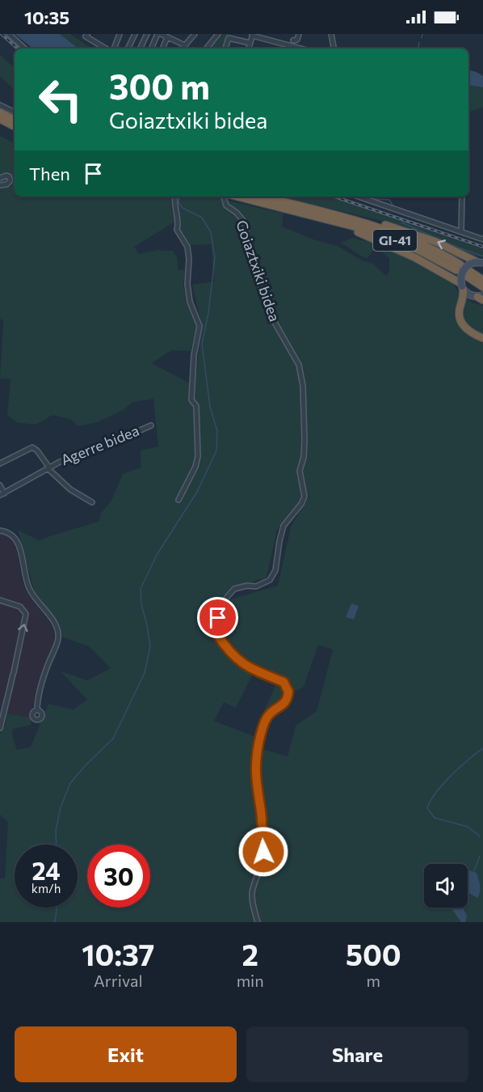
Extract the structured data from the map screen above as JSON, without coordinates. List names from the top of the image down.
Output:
{
  "streets": {
    "highway": ["GI-41"],
    "street": ["Goiaztxiki bidea", "Agerre bidea"]
  },
  "page": {
    "status": "10:35",
    "turn": ["300 m", "Goiaztxiki bidea"],
    "then": "Then",
    "speed": "24 km/h",
    "limit": "30",
    "eta": [
      "10:37",
      "Arrival",
      "2",
      "min",
      "500",
      "m"
    ],
    "buttons": ["Exit", "Share"]
  }
}
